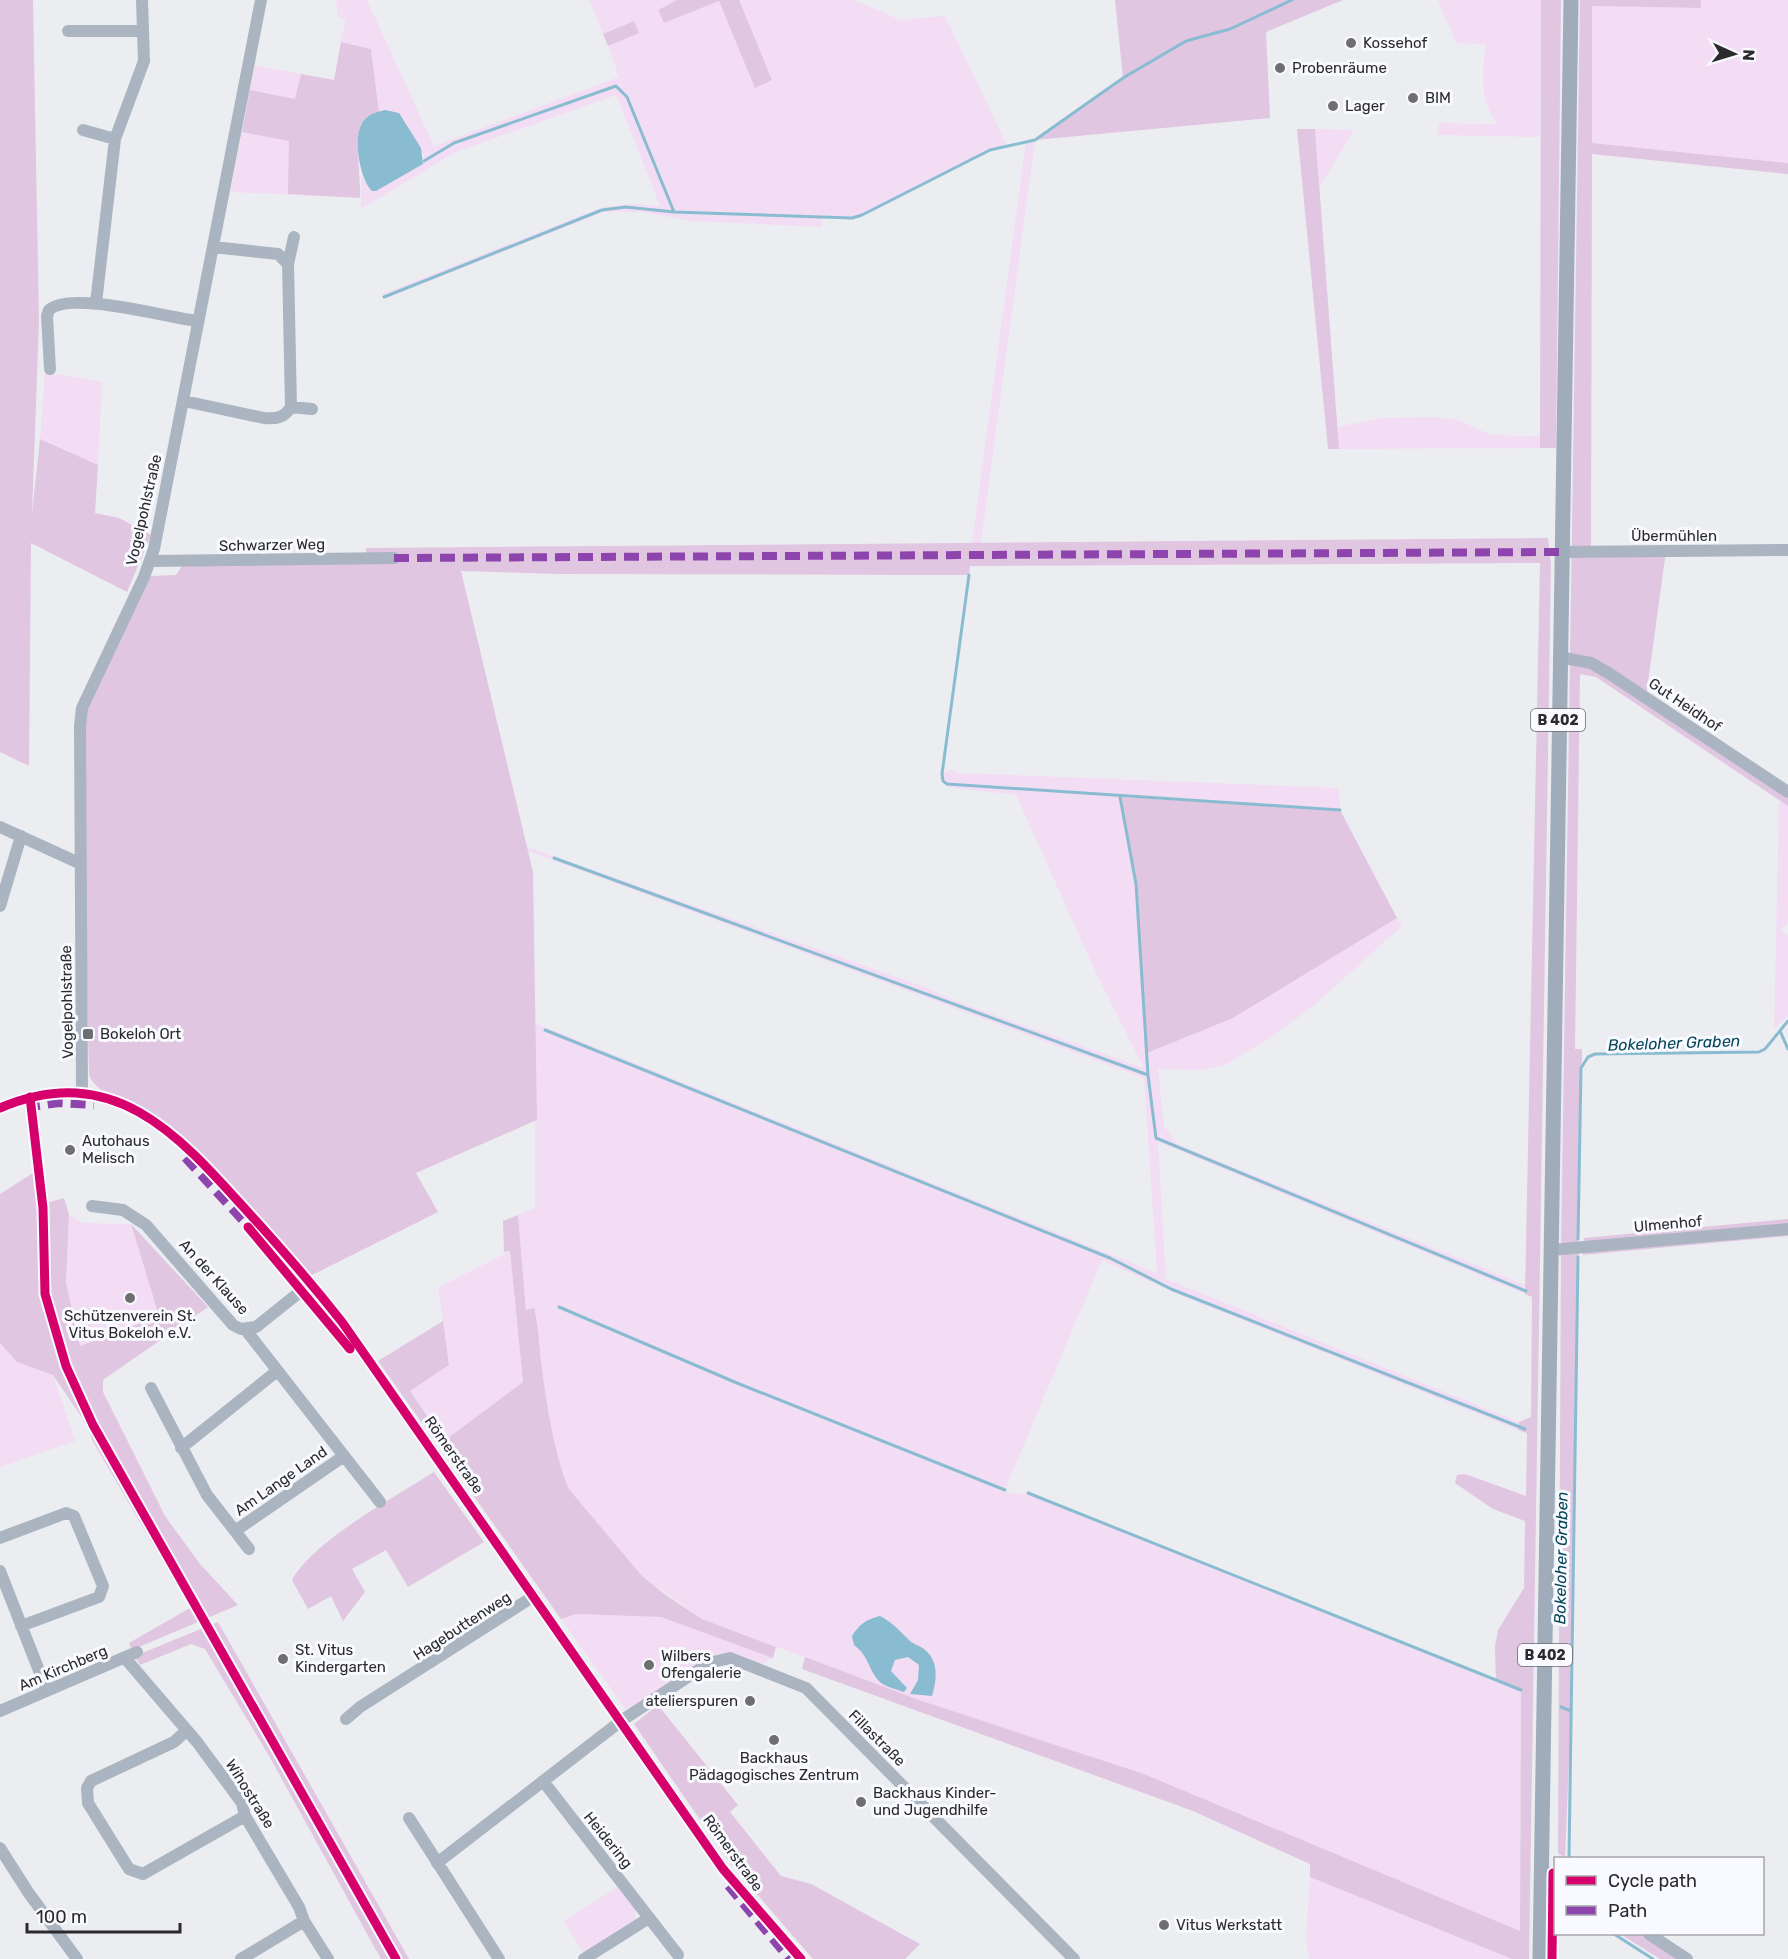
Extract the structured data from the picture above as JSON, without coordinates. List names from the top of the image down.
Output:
{
  "streets": {
    "main road": ["B 402"],
    "street": [
      "Vogelpohlstraße",
      "Übermühlen",
      "Schwarzer Weg",
      "Gut Heidhof",
      "Ulmenhof",
      "An der Klause",
      "Römerstraße",
      "Am Lange Land",
      "Hagebuttenweg",
      "Am Kirchberg",
      "Fillastraße",
      "Wihostraße",
      "Heidering"
    ]
  },
  "crossings": [
    ["Vogelpohlstraße", "Schwarzer Weg"],
    ["Vogelpohlstraße", "Römerstraße"],
    ["Übermühlen", "B 402"],
    ["Gut Heidhof", "B 402"],
    ["B 402", "Ulmenhof"],
    ["An der Klause", "Römerstraße"],
    ["An der Klause", "Am Lange Land"],
    ["Römerstraße", "Hagebuttenweg"],
    ["Römerstraße", "Fillastraße"],
    ["Am Kirchberg", "Wihostraße"]
  ],
  "water": ["Bokeloher Graben"],
  "places": {
    "other": [
      "Kossehof",
      "Probenräume",
      "BIM",
      "Lager",
      "Autohaus Melisch",
      "Schützenverein St. Vitus Bokeloh e.V.",
      "St. Vitus Kindergarten",
      "Wilbers Ofengalerie",
      "atelierspuren",
      "Backhaus Pädagogisches Zentrum",
      "Backhaus Kinder- und Jugendhilfe",
      "Vitus Werkstatt"
    ],
    "transit": ["Bokeloh Ort"]
  },
  "legend": ["Cycle path", "Path"],
  "scale_bar": "100 m",
  "north": "right"
}
